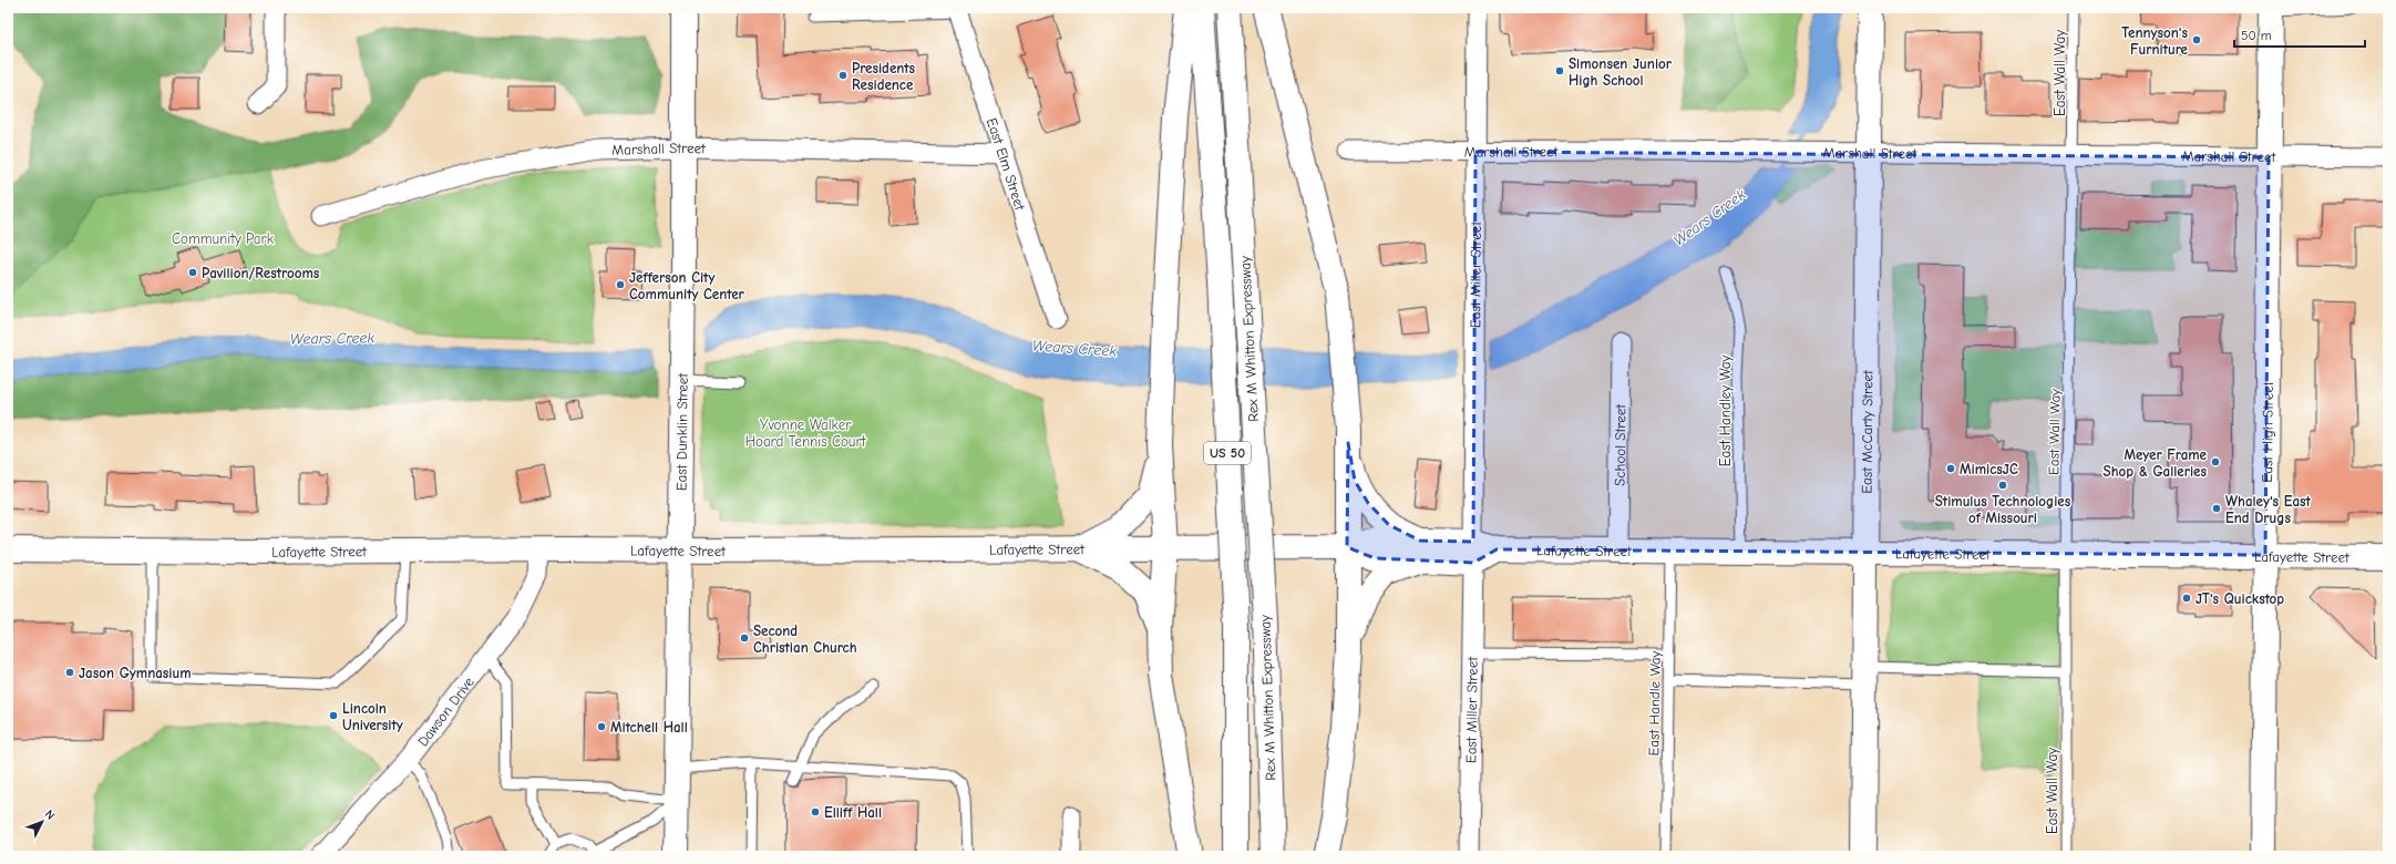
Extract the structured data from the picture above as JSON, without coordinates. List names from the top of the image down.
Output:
{
  "streets": {
    "main road": [
      "Rex M Whitton Expressway",
      "East Dunklin Street",
      "East McCarty Street",
      "East High Street",
      "US 50",
      "Lafayette Street"
    ],
    "street": [
      "Marshall Street",
      "East Elm Street",
      "East Miller Street",
      "School Street",
      "Dawson Drive"
    ],
    "lane": ["East Wall Way", "East Handley Way", "East Handle Way"]
  },
  "crossings": [
    ["East Wall Way", "Marshall Street"],
    ["East Wall Way", "Lafayette Street"],
    ["Marshall Street", "East Elm Street"],
    ["Marshall Street", "East Miller Street"],
    ["Marshall Street", "East Dunklin Street"],
    ["Marshall Street", "East McCarty Street"],
    ["Marshall Street", "East High Street"],
    ["East Miller Street", "Lafayette Street"],
    ["East Handley Way", "Lafayette Street"],
    ["East Dunklin Street", "Lafayette Street"],
    ["East McCarty Street", "Lafayette Street"],
    ["East High Street", "Lafayette Street"],
    ["School Street", "Lafayette Street"],
    ["Lafayette Street", "East Handle Way"],
    ["Lafayette Street", "Dawson Drive"]
  ],
  "water": ["Wears Creek"],
  "parks": ["Community Park", "Yvonne Walker Hoard Tennis Court"],
  "places": [
    "Tennyson's Furniture",
    "Simonsen Junior High School",
    "Presidents Residence",
    "Pavilion/Restrooms",
    "Jefferson City Community Center",
    "Meyer Frame Shop & Galleries",
    "MimicsJC",
    "Stimulus Technologies of Missouri",
    "Whaley's East End Drugs",
    "JT's Quickstop",
    "Second Christian Church",
    "Jason Gymnasium",
    "Lincoln University",
    "Mitchell Hall",
    "Elliff Hall"
  ],
  "scale_bar": "50 m",
  "north": "top right"
}
